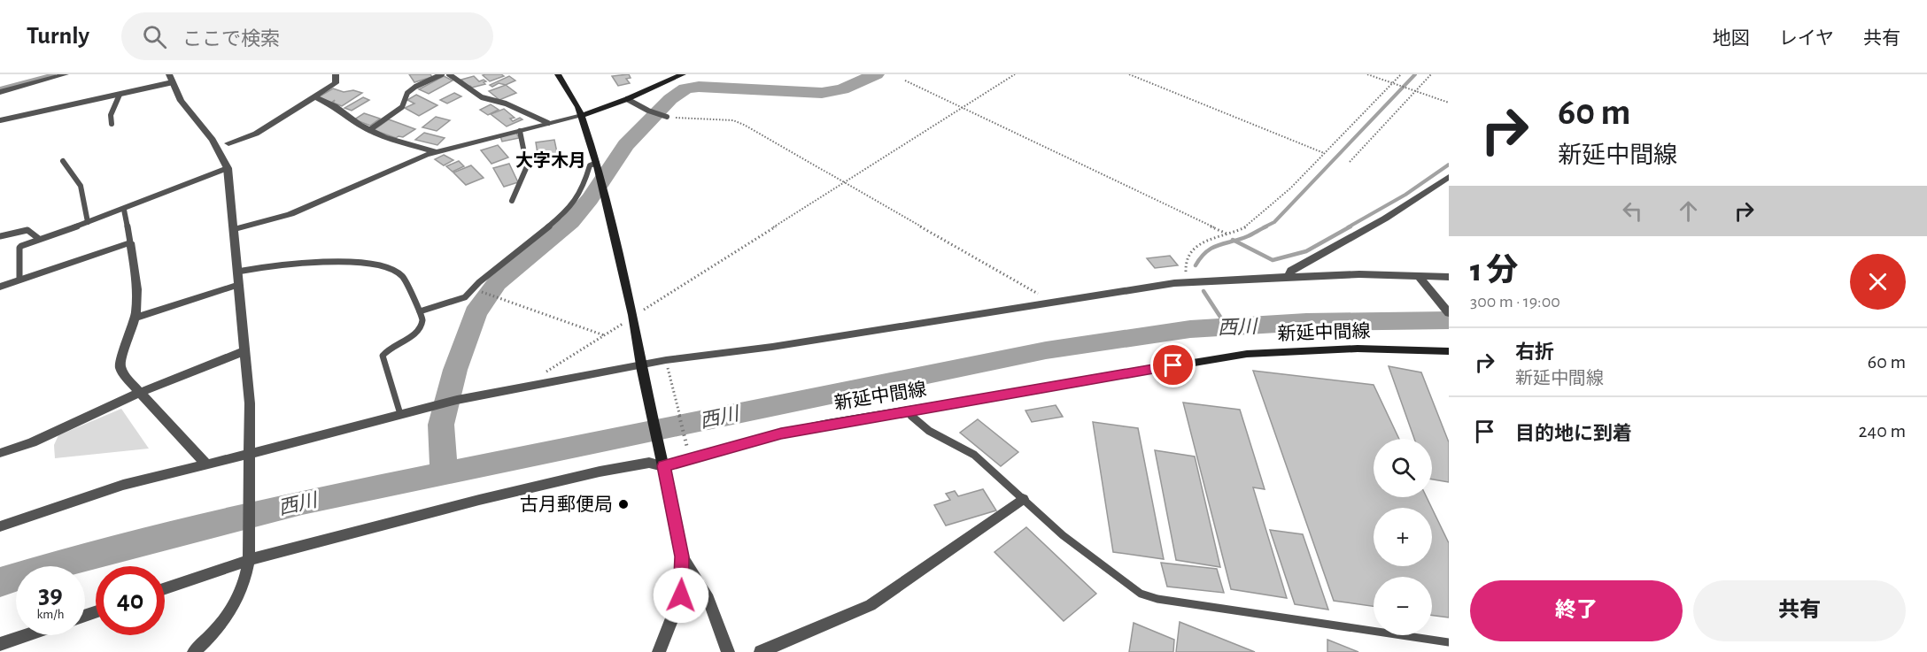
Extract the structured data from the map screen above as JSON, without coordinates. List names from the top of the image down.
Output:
{
  "streets": {
    "main road": ["新延中間線"]
  },
  "districts": ["大字木月"],
  "water": ["西川"],
  "places": ["古月郵便局"],
  "page": {
    "header": "Turnly",
    "search": "ここで検索",
    "nav": ["地図", "レイヤ", "共有"],
    "turn": ["60 m", "新延中間線"],
    "heading": ["1 分", "300 m · 19:00"],
    "list": [
      {
        "name": "右折",
        "note": "新延中間線",
        "value": "60 m"
      },
      {
        "name": "目的地に到着",
        "value": "240 m"
      }
    ],
    "map_buttons": ["+", "−"],
    "speed": "39 km/h",
    "limit": "40",
    "buttons": ["終了", "共有"]
  }
}
